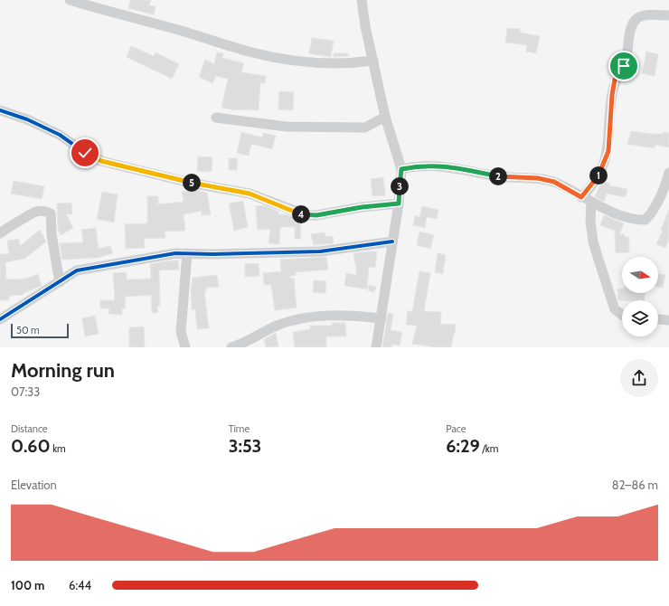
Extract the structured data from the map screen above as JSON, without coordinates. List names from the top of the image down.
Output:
{
  "scale_bar": "50 m",
  "north": "right",
  "page": {
    "pins": [
      "1",
      "2",
      "5",
      "3",
      "4"
    ],
    "scale": "50 m",
    "heading": ["Morning run", "07:33"],
    "stats": [
      ["Distance", "0.60 km"],
      ["Time", "3:53"],
      ["Pace", "6:29 /km"]
    ],
    "chart": ["Elevation", "82–86 m"],
    "list": [
      {
        "name": "100 m",
        "note": "6:44"
      }
    ]
  }
}
